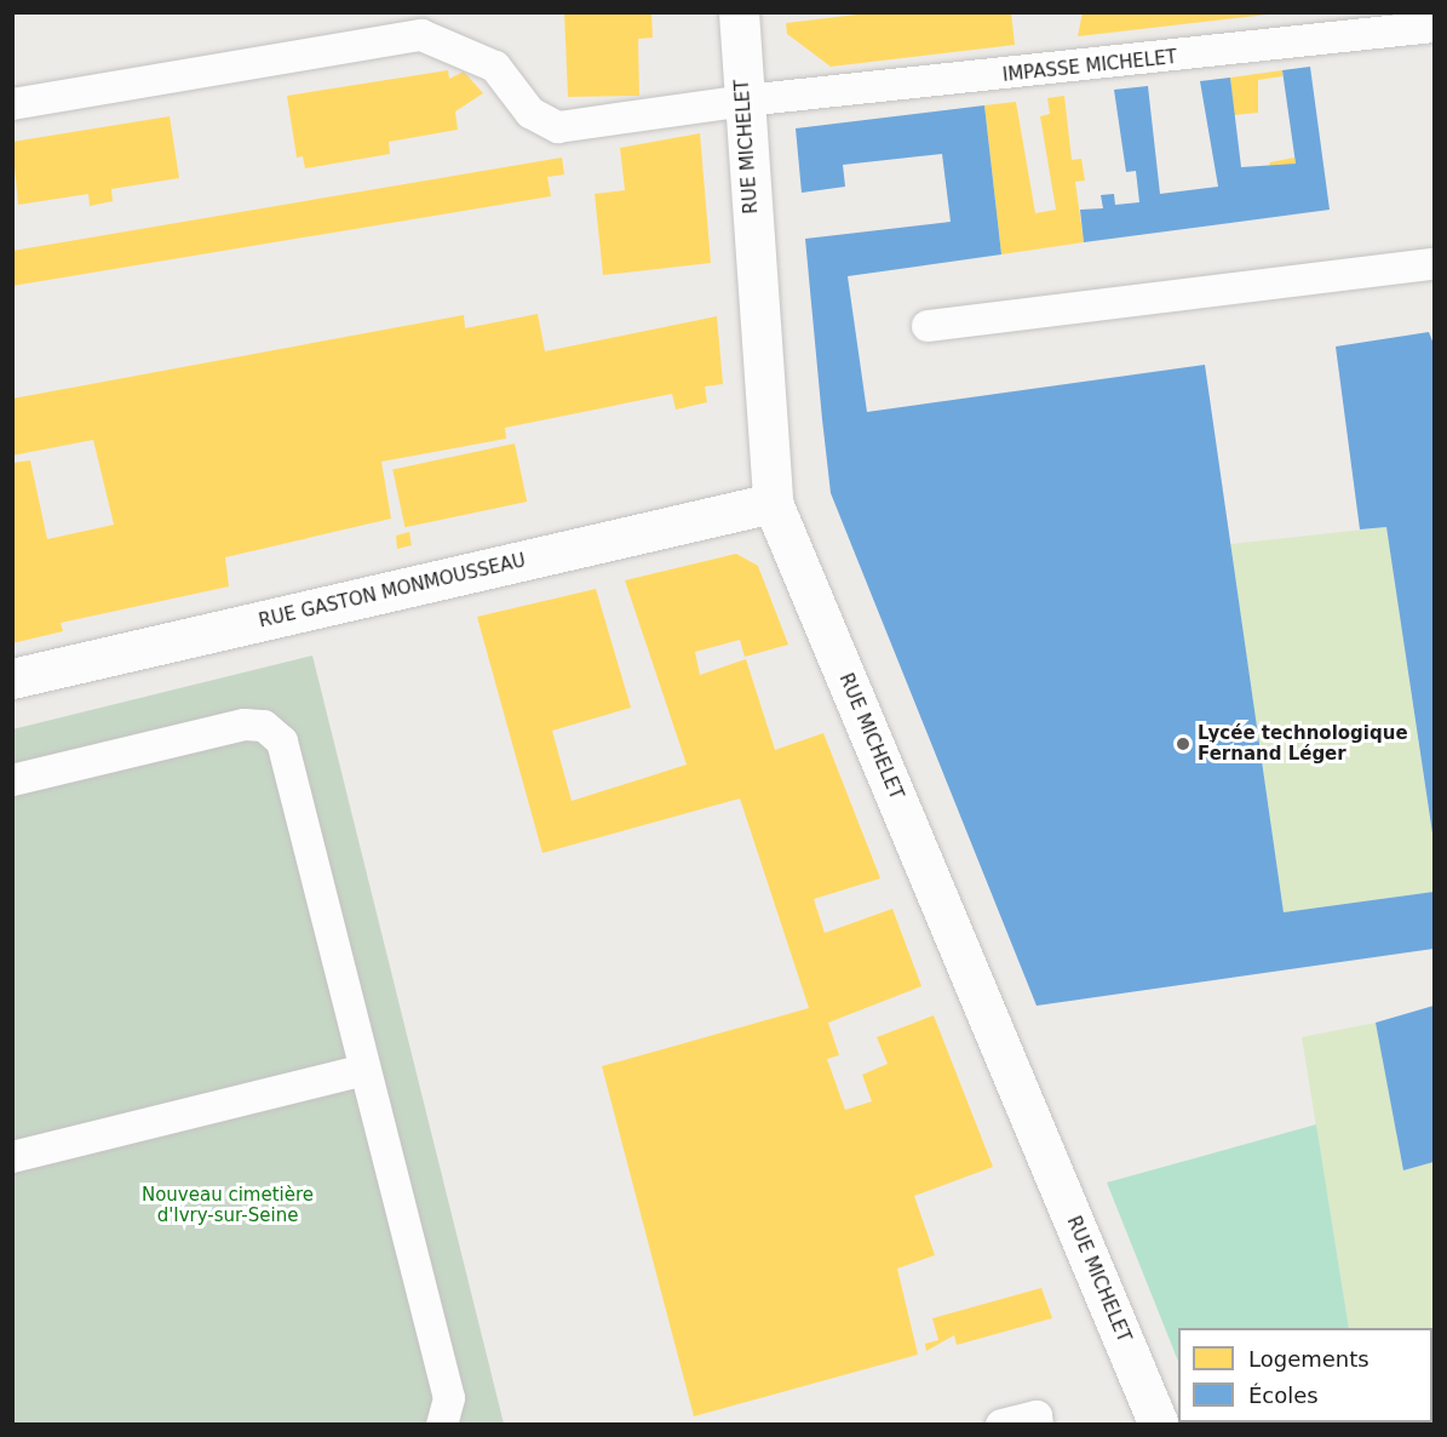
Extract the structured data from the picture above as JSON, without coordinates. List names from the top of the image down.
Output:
{
  "streets": {
    "street": ["RUE MICHELET", "RUE GASTON MONMOUSSEAU"],
    "lane": ["IMPASSE MICHELET"]
  },
  "crossings": [
    ["IMPASSE MICHELET", "RUE MICHELET"],
    ["RUE MICHELET", "RUE GASTON MONMOUSSEAU"]
  ],
  "parks": ["Nouveau cimetière d'Ivry-sur-Seine"],
  "places": ["Lycée technologique Fernand Léger"],
  "legend": ["Logements", "Écoles"]
}
